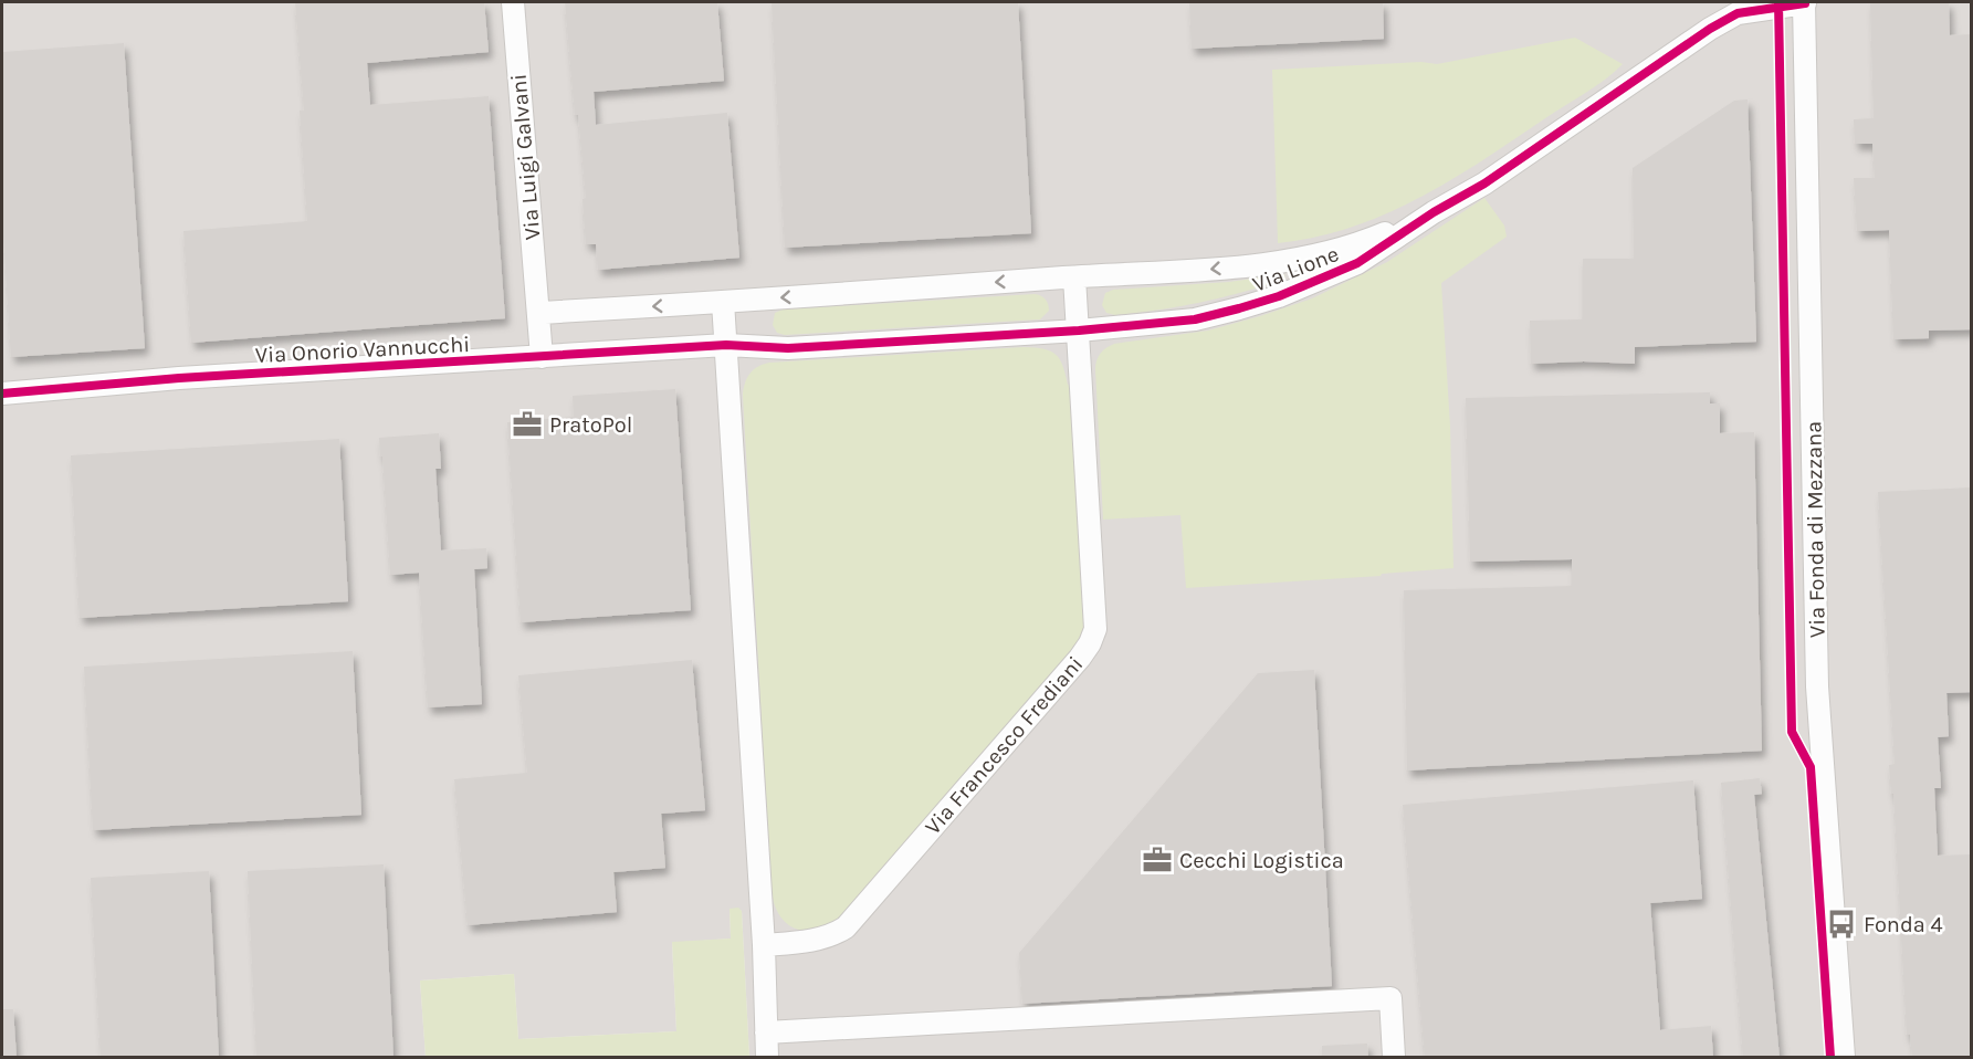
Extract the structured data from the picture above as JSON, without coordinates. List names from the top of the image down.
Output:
{
  "streets": {
    "street": [
      "Via Luigi Galvani",
      "Via Lione",
      "Via Onorio Vannucchi",
      "Via Fonda di Mezzana",
      "Via Francesco Frediani"
    ]
  },
  "crossings": [
    ["Via Luigi Galvani", "Via Onorio Vannucchi"],
    ["Via Lione", "Via Onorio Vannucchi"],
    ["Via Lione", "Via Fonda di Mezzana"],
    ["Via Lione", "Via Francesco Frediani"]
  ],
  "places": {
    "office": ["PratoPol", "Cecchi Logistica"],
    "bus stop": ["Fonda 4"]
  }
}
